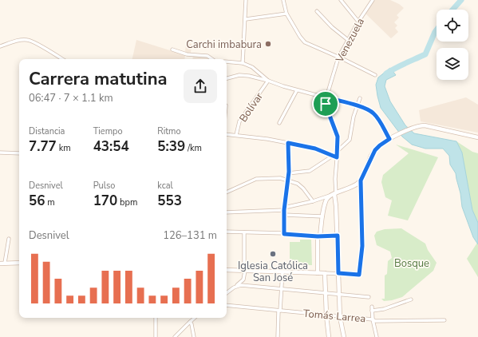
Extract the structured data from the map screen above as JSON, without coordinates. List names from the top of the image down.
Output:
{
  "streets": {
    "street": ["Venezuela", "Bolívar", "Tomás Larrea"]
  },
  "crossings": [
    ["Venezuela", "Tomás Larrea"]
  ],
  "parks": ["Bosque"],
  "places": ["Carchi imbabura", "Iglesia Católica San José"],
  "page": {
    "heading": ["Carrera matutina", "06:47 · 7 × 1.1 km"],
    "stats": [
      ["Distancia", "7.77 km"],
      ["Tiempo", "43:54"],
      ["Ritmo", "5:39 /km"],
      ["Desnivel", "56 m"],
      ["Pulso", "170 bpm"],
      ["kcal", "553"]
    ],
    "chart": ["Desnivel", "126–131 m"]
  }
}
